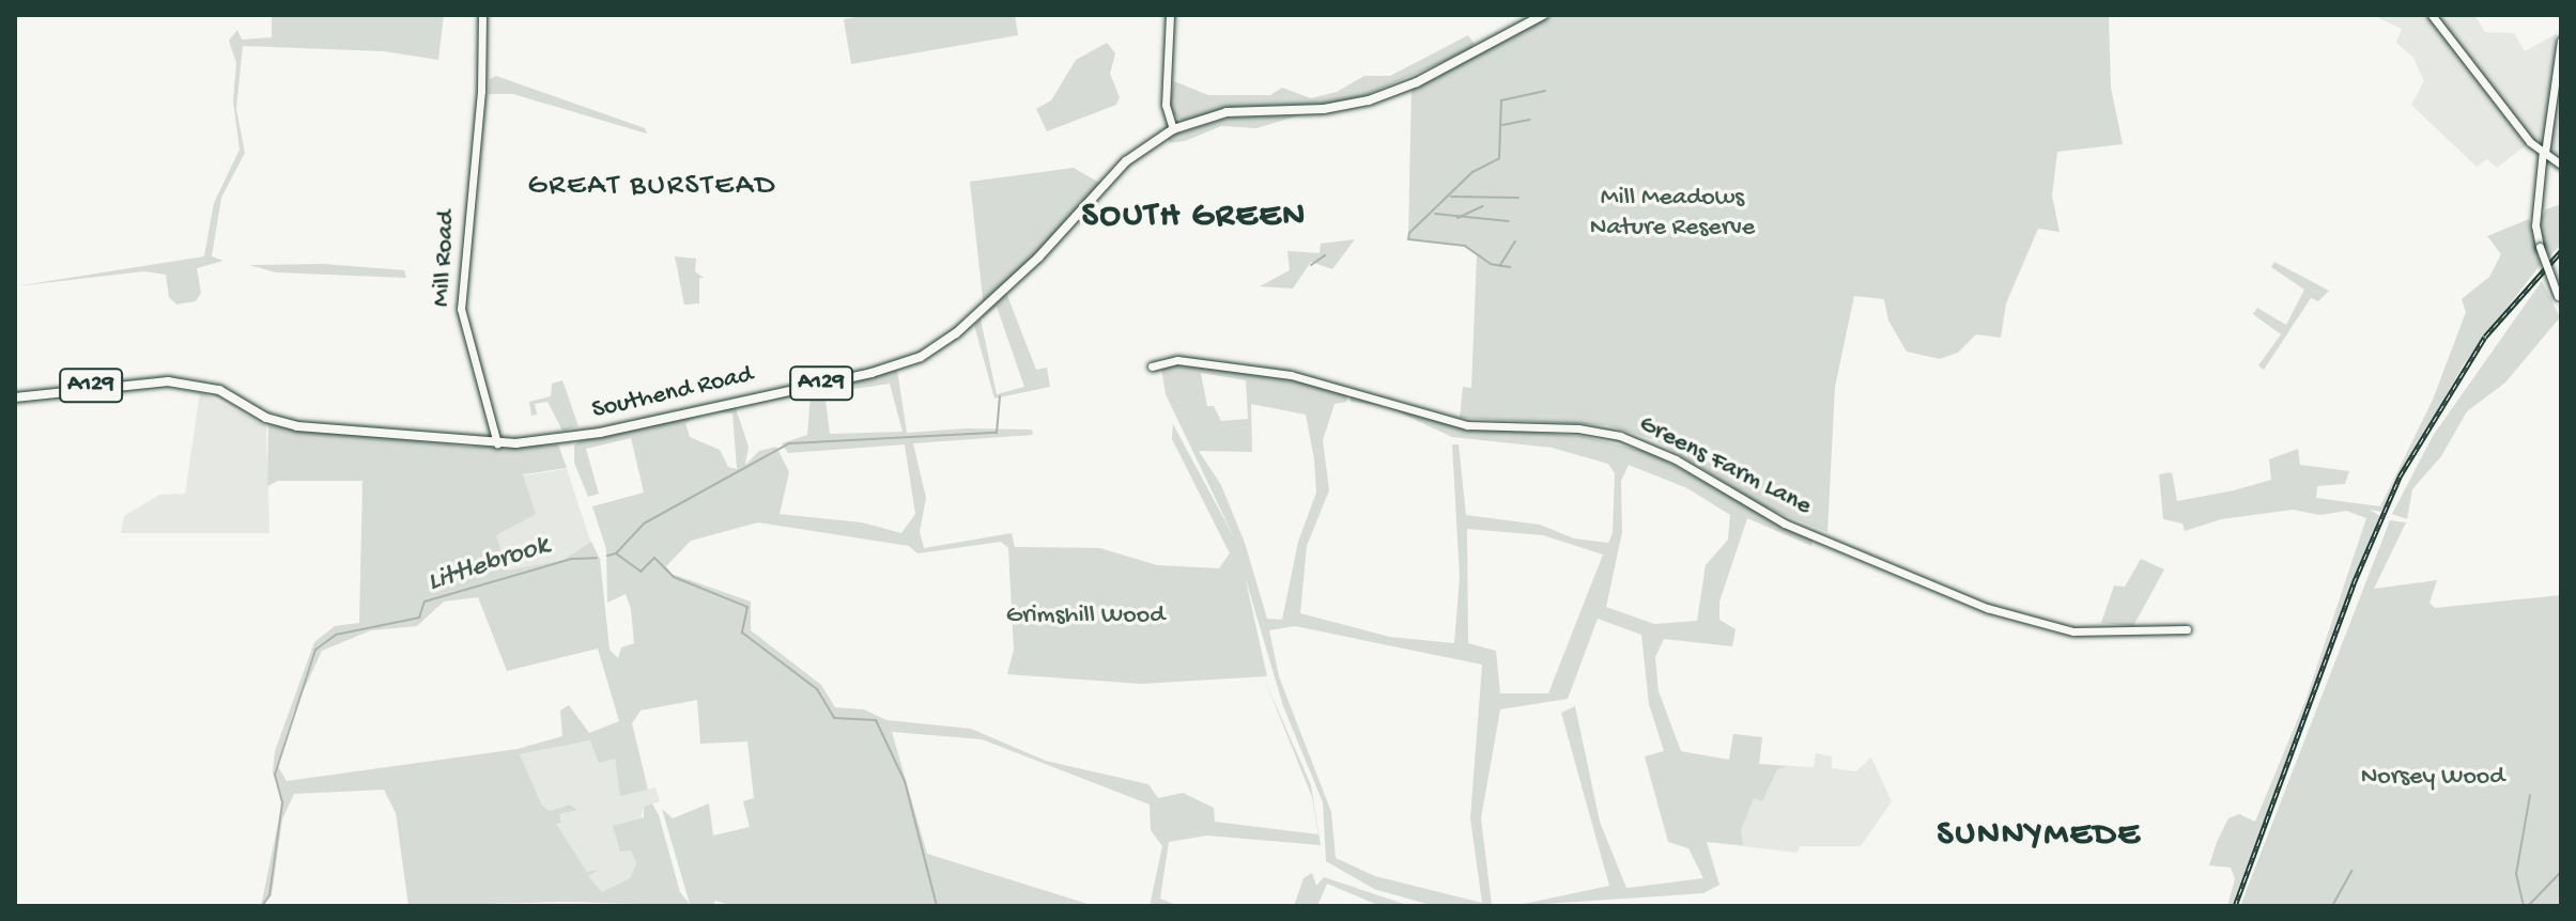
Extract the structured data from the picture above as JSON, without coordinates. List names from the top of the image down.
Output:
{
  "streets": {
    "main road": ["A129", "Southend Road"],
    "street": ["Mill Road", "Greens Farm Lane"]
  },
  "crossings": [
    ["Mill Road", "Southend Road"]
  ],
  "districts": ["GREAT BURSTEAD", "SOUTH GREEN", "SUNNYMEDE"],
  "water": ["Littlebrook"],
  "parks": ["Mill Meadows Nature Reserve", "Grimshill Wood", "Norsey Wood"]
}
